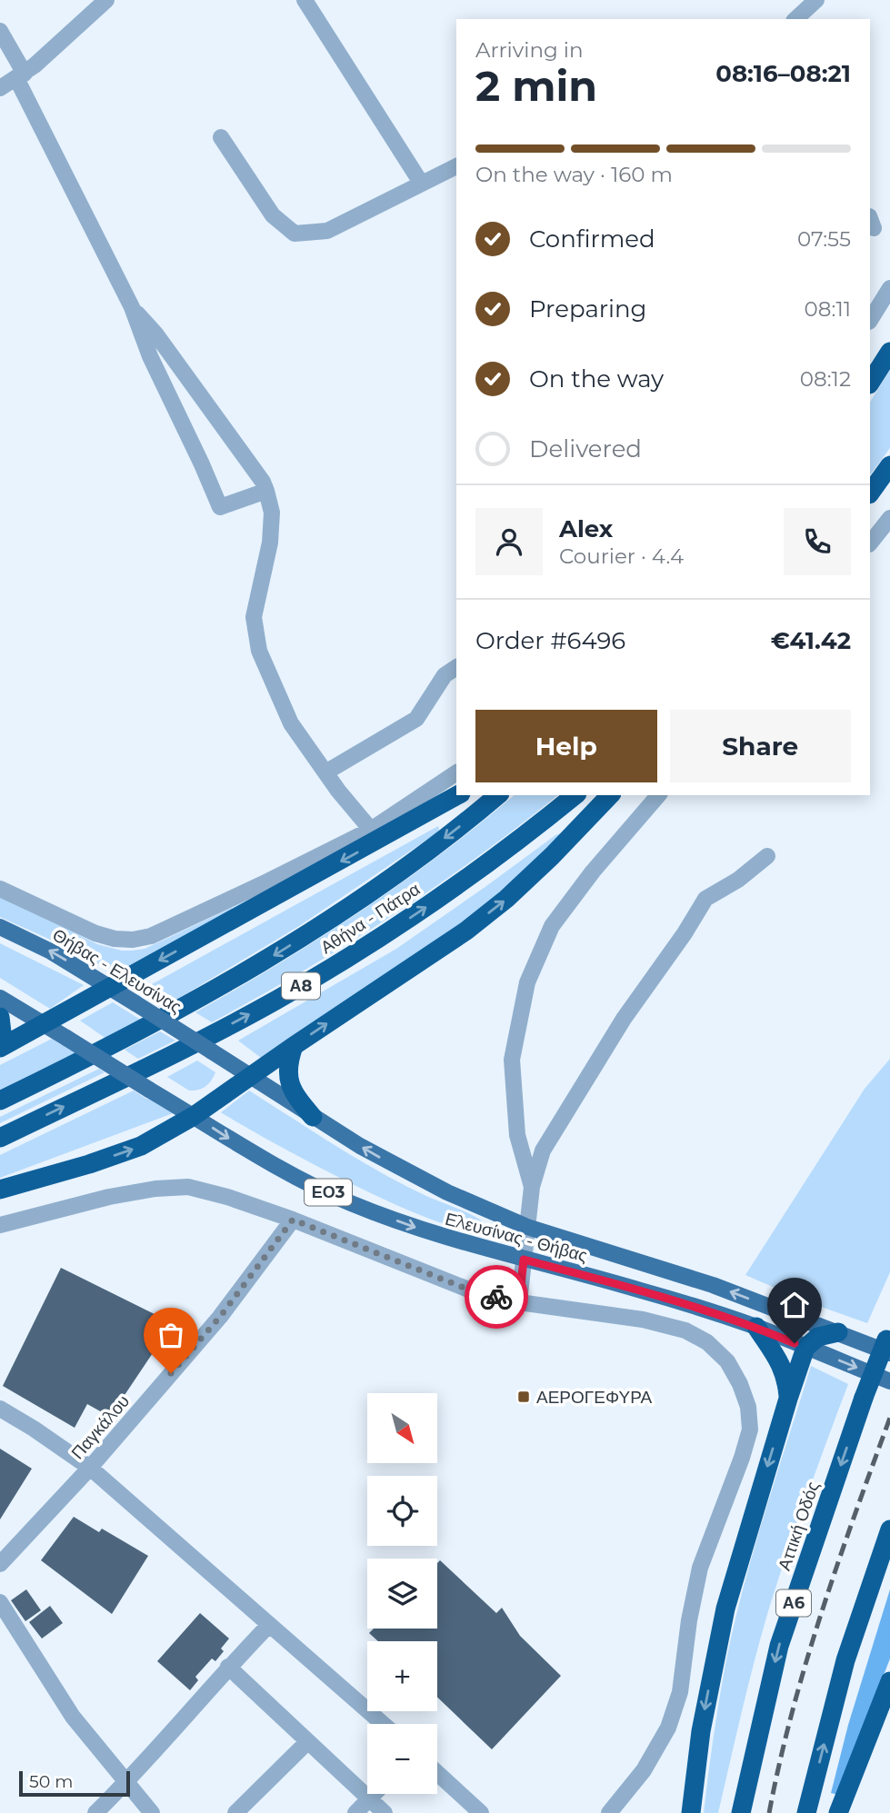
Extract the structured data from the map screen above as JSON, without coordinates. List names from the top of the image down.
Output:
{
  "streets": {
    "highway": [
      "Αθήνα - Πάτρα",
      "Α8",
      "Αττική Οδός",
      "Α6"
    ],
    "main road": ["Θήβας - Ελευσίνας", "ΕΟ3", "Ελευσίνας - Θήβας"],
    "street": ["Παγκάλου"]
  },
  "crossings": [
    ["Θήβας - Ελευσίνας", "Ελευσίνας - Θήβας"],
    ["ΕΟ3", "Ελευσίνας - Θήβας"],
    ["Ελευσίνας - Θήβας", "Αττική Οδός"]
  ],
  "places": {
    "transit": ["ΑΕΡΟΓΕΦΥΡΑ"]
  },
  "scale_bar": "50 m",
  "north": "bottom right",
  "page": {
    "heading": ["2 min", "Arriving in", "08:16–08:21"],
    "panel": [
      "Alex",
      "Courier · 4.4",
      "Order #6496",
      "€41.42"
    ],
    "bar": "On the way · 160 m",
    "list": [
      ["Confirmed", "07:55"],
      ["Preparing", "08:11"],
      ["On the way", "08:12"],
      "Delivered"
    ],
    "buttons": ["Help", "Share"],
    "map_buttons": ["+", "−"],
    "scale": "50 m"
  }
}
